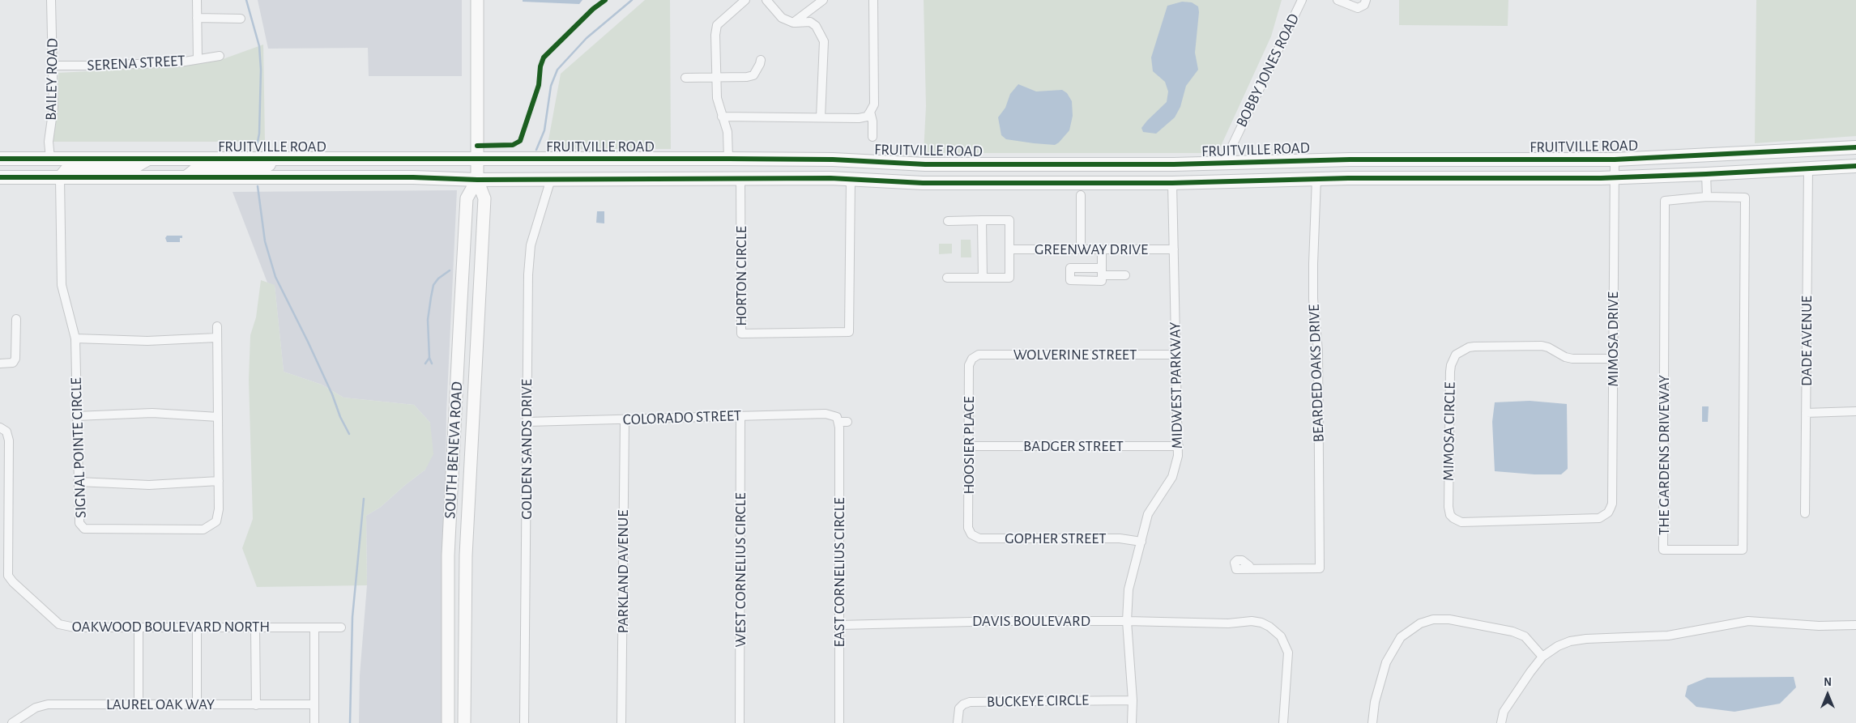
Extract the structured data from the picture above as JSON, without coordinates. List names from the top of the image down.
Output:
{
  "streets": {
    "main road": ["FRUITVILLE ROAD", "SOUTH BENEVA ROAD"],
    "street": [
      "SERENA STREET",
      "BOBBY JONES ROAD",
      "BAILEY ROAD",
      "GREENWAY DRIVE",
      "HORTON CIRCLE",
      "MIMOSA DRIVE",
      "DADE AVENUE",
      "WOLVERINE STREET",
      "BEARDED OAKS DRIVE",
      "MIDWEST PARKWAY",
      "COLORADO STREET",
      "MIMOSA CIRCLE",
      "HOOSIER PLACE",
      "BADGER STREET",
      "SIGNAL POINTE CIRCLE",
      "GOLDEN SANDS DRIVE",
      "THE GARDENS DRIVEWAY",
      "GOPHER STREET",
      "WEST CORNELIUS CIRCLE",
      "PARKLAND AVENUE",
      "EAST CORNELIUS CIRCLE",
      "DAVIS BOULEVARD",
      "OAKWOOD BOULEVARD NORTH",
      "BUCKEYE CIRCLE",
      "LAUREL OAK WAY"
    ]
  },
  "crossings": [
    ["SERENA STREET", "BAILEY ROAD"],
    ["BOBBY JONES ROAD", "FRUITVILLE ROAD"],
    ["BAILEY ROAD", "FRUITVILLE ROAD"],
    ["FRUITVILLE ROAD", "HORTON CIRCLE"],
    ["FRUITVILLE ROAD", "MIMOSA DRIVE"],
    ["FRUITVILLE ROAD", "DADE AVENUE"],
    ["FRUITVILLE ROAD", "BEARDED OAKS DRIVE"],
    ["FRUITVILLE ROAD", "MIDWEST PARKWAY"],
    ["FRUITVILLE ROAD", "SIGNAL POINTE CIRCLE"],
    ["FRUITVILLE ROAD", "GOLDEN SANDS DRIVE"],
    ["FRUITVILLE ROAD", "SOUTH BENEVA ROAD"],
    ["GREENWAY DRIVE", "MIDWEST PARKWAY"],
    ["MIMOSA DRIVE", "MIMOSA CIRCLE"],
    ["WOLVERINE STREET", "MIDWEST PARKWAY"],
    ["WOLVERINE STREET", "HOOSIER PLACE"],
    ["MIDWEST PARKWAY", "BADGER STREET"],
    ["MIDWEST PARKWAY", "GOPHER STREET"],
    ["MIDWEST PARKWAY", "DAVIS BOULEVARD"],
    ["MIDWEST PARKWAY", "BUCKEYE CIRCLE"],
    ["COLORADO STREET", "GOLDEN SANDS DRIVE"],
    ["COLORADO STREET", "WEST CORNELIUS CIRCLE"],
    ["COLORADO STREET", "PARKLAND AVENUE"],
    ["COLORADO STREET", "EAST CORNELIUS CIRCLE"],
    ["HOOSIER PLACE", "BADGER STREET"],
    ["HOOSIER PLACE", "GOPHER STREET"],
    ["EAST CORNELIUS CIRCLE", "DAVIS BOULEVARD"]
  ],
  "north": "top"
}
